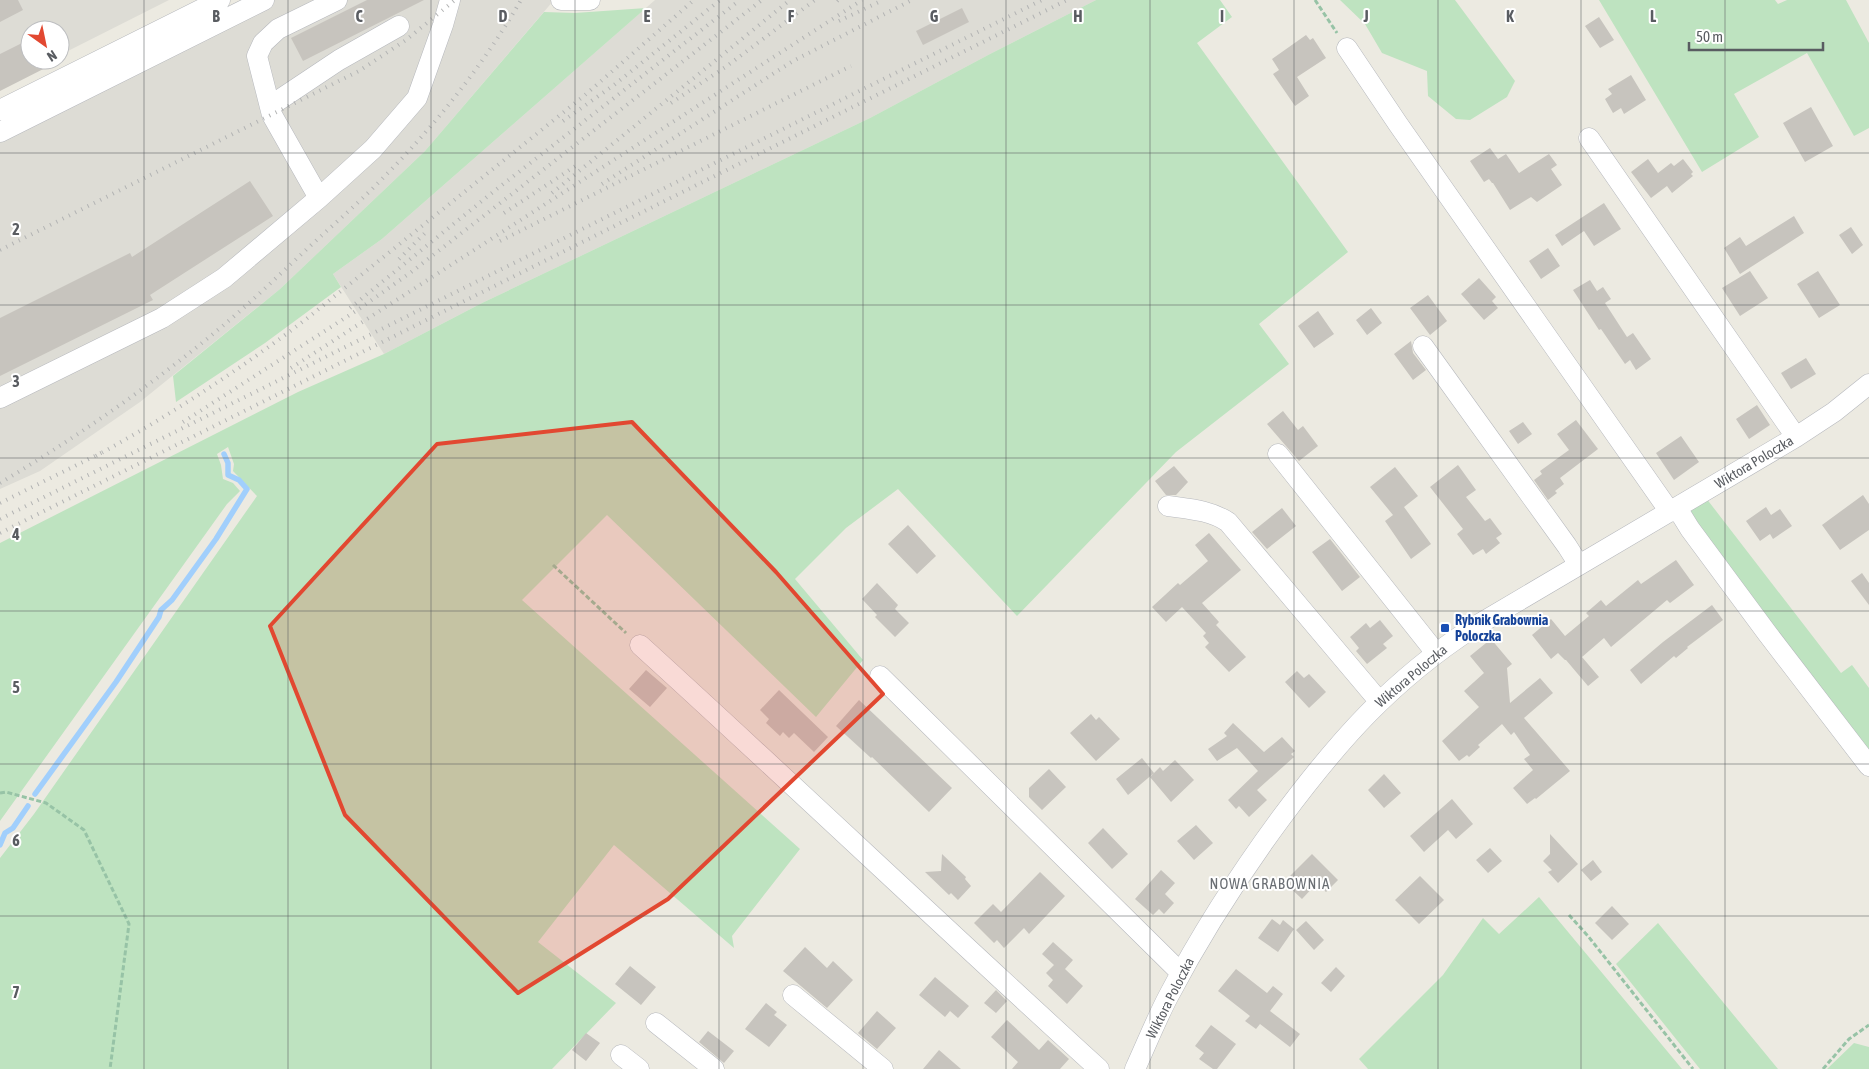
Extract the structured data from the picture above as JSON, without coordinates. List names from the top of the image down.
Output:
{
  "streets": {
    "street": ["Wiktora Poloczka"]
  },
  "districts": ["NOWA GRABOWNIA"],
  "places": {
    "transit": ["Rybnik Grabownia Poloczka"]
  },
  "scale_bar": "50 m",
  "north": "bottom right",
  "grid": {
    "columns": [
      "B",
      "C",
      "D",
      "E",
      "F",
      "G",
      "H",
      "I",
      "J",
      "K",
      "L"
    ],
    "rows": [
      "2",
      "3",
      "4",
      "5",
      "6",
      "7"
    ]
  }
}
